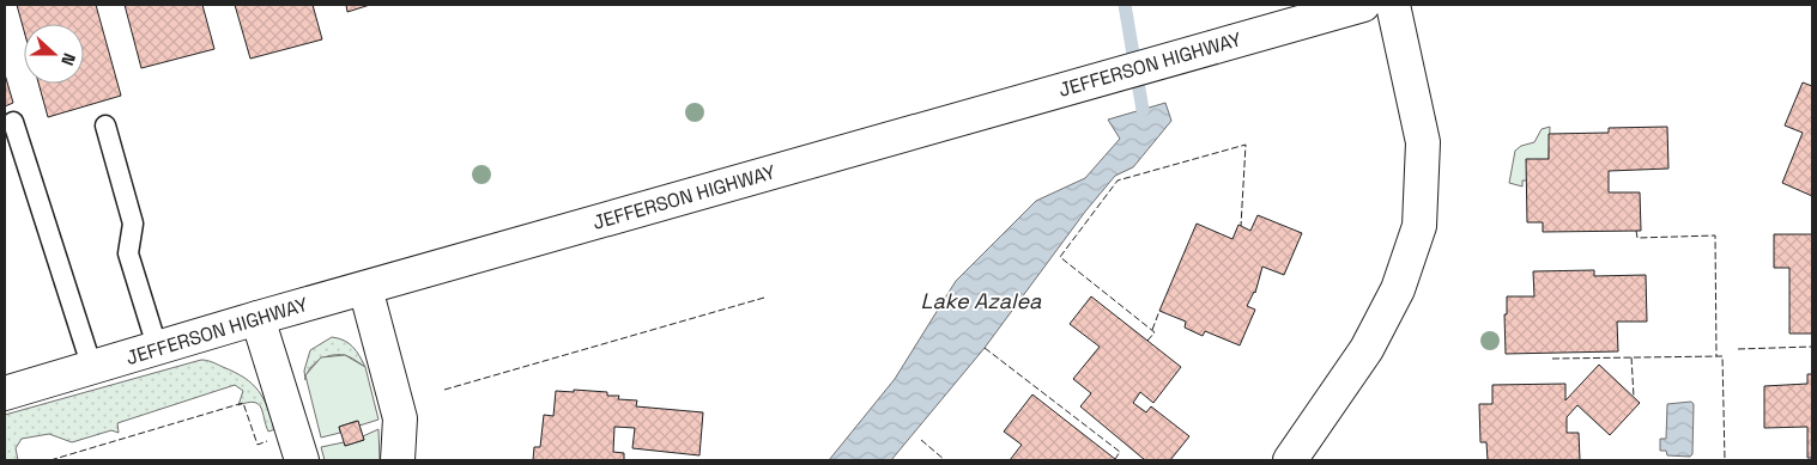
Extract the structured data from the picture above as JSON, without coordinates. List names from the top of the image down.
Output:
{
  "streets": {
    "main road": ["JEFFERSON HIGHWAY"]
  },
  "water": ["Lake Azalea"],
  "north": "right"
}
